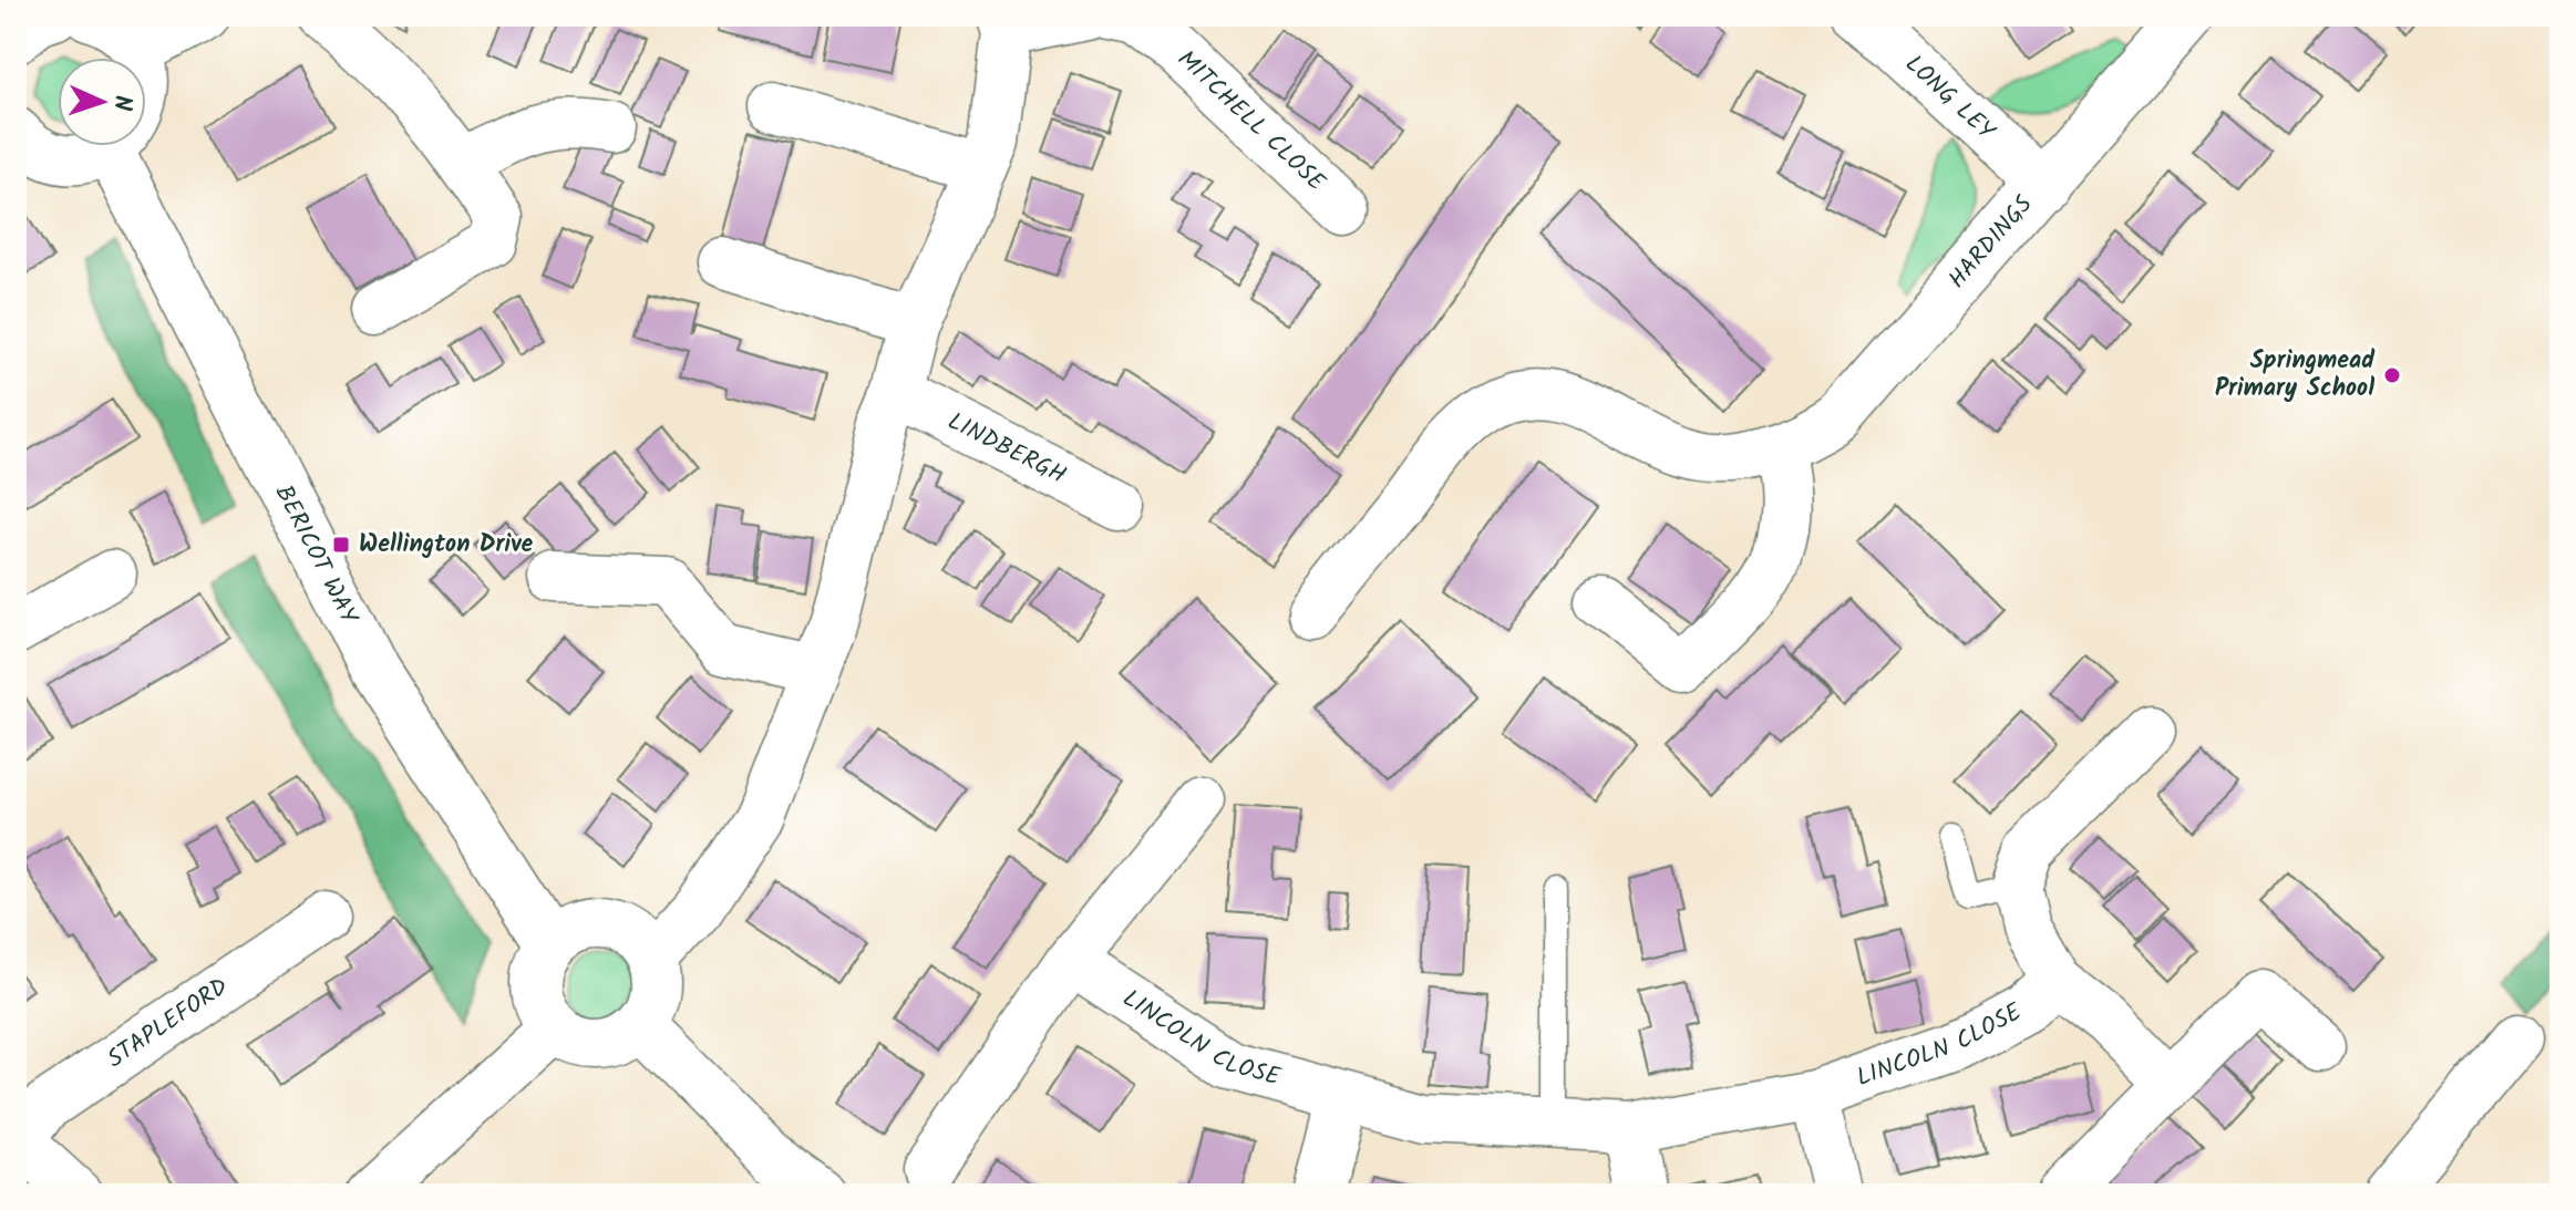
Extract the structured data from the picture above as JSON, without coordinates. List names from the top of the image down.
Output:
{
  "streets": {
    "street": [
      "LONG LEY",
      "MITCHELL CLOSE",
      "HARDINGS",
      "LINDBERGH",
      "BERICOT WAY",
      "STAPLEFORD",
      "LINCOLN CLOSE"
    ]
  },
  "crossings": [
    ["LONG LEY", "HARDINGS"]
  ],
  "places": {
    "other": ["Springmead Primary School"],
    "transit": ["Wellington Drive"]
  },
  "north": "right"
}
